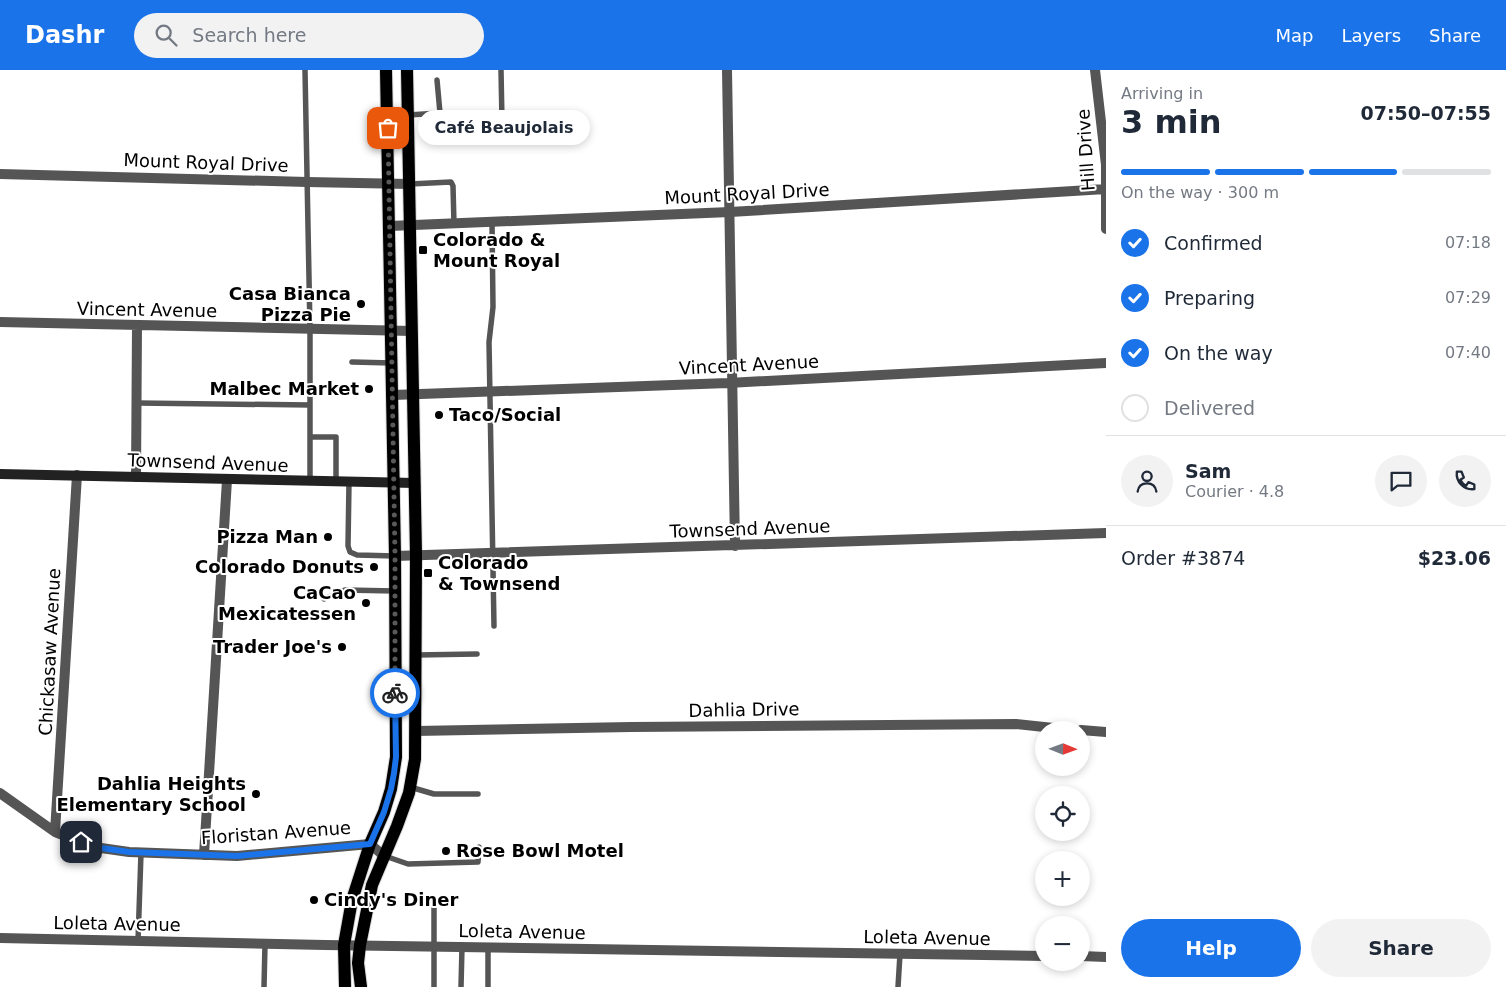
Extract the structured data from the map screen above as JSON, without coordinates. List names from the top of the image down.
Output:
{
  "streets": {
    "street": [
      "Hill Drive",
      "Mount Royal Drive",
      "Vincent Avenue",
      "Townsend Avenue",
      "Chickasaw Avenue",
      "Dahlia Drive",
      "Floristan Avenue",
      "Loleta Avenue"
    ]
  },
  "crossings": [
    ["Hill Drive", "Mount Royal Drive"],
    ["Townsend Avenue", "Chickasaw Avenue"],
    ["Chickasaw Avenue", "Floristan Avenue"]
  ],
  "places": {
    "other": [
      "Café Beaujolais",
      "Casa Bianca Pizza Pie",
      "Malbec Market",
      "Taco/Social",
      "Pizza Man",
      "Colorado Donuts",
      "CaCao Mexicatessen",
      "Trader Joe's",
      "Dahlia Heights Elementary School",
      "Rose Bowl Motel",
      "Cindy's Diner"
    ],
    "transit": ["Colorado & Mount Royal", "Colorado & Townsend"]
  },
  "north": "right",
  "page": {
    "header": "Dashr",
    "search": "Search here",
    "nav": ["Map", "Layers", "Share"],
    "heading": ["3 min", "Arriving in", "07:50–07:55"],
    "panel": [
      "Sam",
      "Courier · 4.8",
      "Order #3874",
      "$23.06"
    ],
    "bubble": "Café Beaujolais",
    "bar": "On the way · 300 m",
    "list": [
      ["Confirmed", "07:18"],
      ["Preparing", "07:29"],
      ["On the way", "07:40"],
      "Delivered"
    ],
    "map_buttons": ["+", "−"],
    "buttons": ["Help", "Share"]
  }
}
